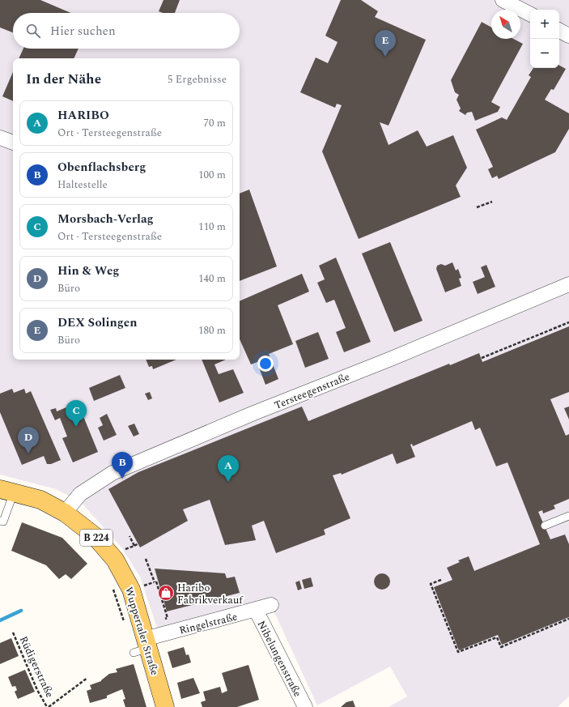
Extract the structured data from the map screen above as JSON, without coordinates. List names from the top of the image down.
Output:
{
  "streets": {
    "main road": ["B 224", "Wuppertaler Straße"],
    "street": ["Tersteegenstraße", "Ringelstraße", "Nibelungenstraße"],
    "path": ["Rüdigerstraße"]
  },
  "crossings": [
    ["Tersteegenstraße", "Wuppertaler Straße"],
    ["Ringelstraße", "Wuppertaler Straße"],
    ["Ringelstraße", "Nibelungenstraße"]
  ],
  "places": {
    "shop": ["Haribo Fabrikverkauf"]
  },
  "north": "top left",
  "page": {
    "map_buttons": ["+", "−"],
    "search": "Hier suchen",
    "pins": [
      "E",
      "C",
      "D",
      "B",
      "A"
    ],
    "heading": ["In der Nähe", "5 Ergebnisse"],
    "list": [
      {
        "mark": "A",
        "name": "HARIBO",
        "note": "Ort · Tersteegenstraße",
        "value": "70 m"
      },
      {
        "mark": "B",
        "name": "Obenflachsberg",
        "note": "Haltestelle",
        "value": "100 m"
      },
      {
        "mark": "C",
        "name": "Morsbach-Verlag",
        "note": "Ort · Tersteegenstraße",
        "value": "110 m"
      },
      {
        "mark": "D",
        "name": "Hin & Weg",
        "note": "Büro",
        "value": "140 m"
      },
      {
        "mark": "E",
        "name": "DEX Solingen",
        "note": "Büro",
        "value": "180 m"
      }
    ]
  }
}
